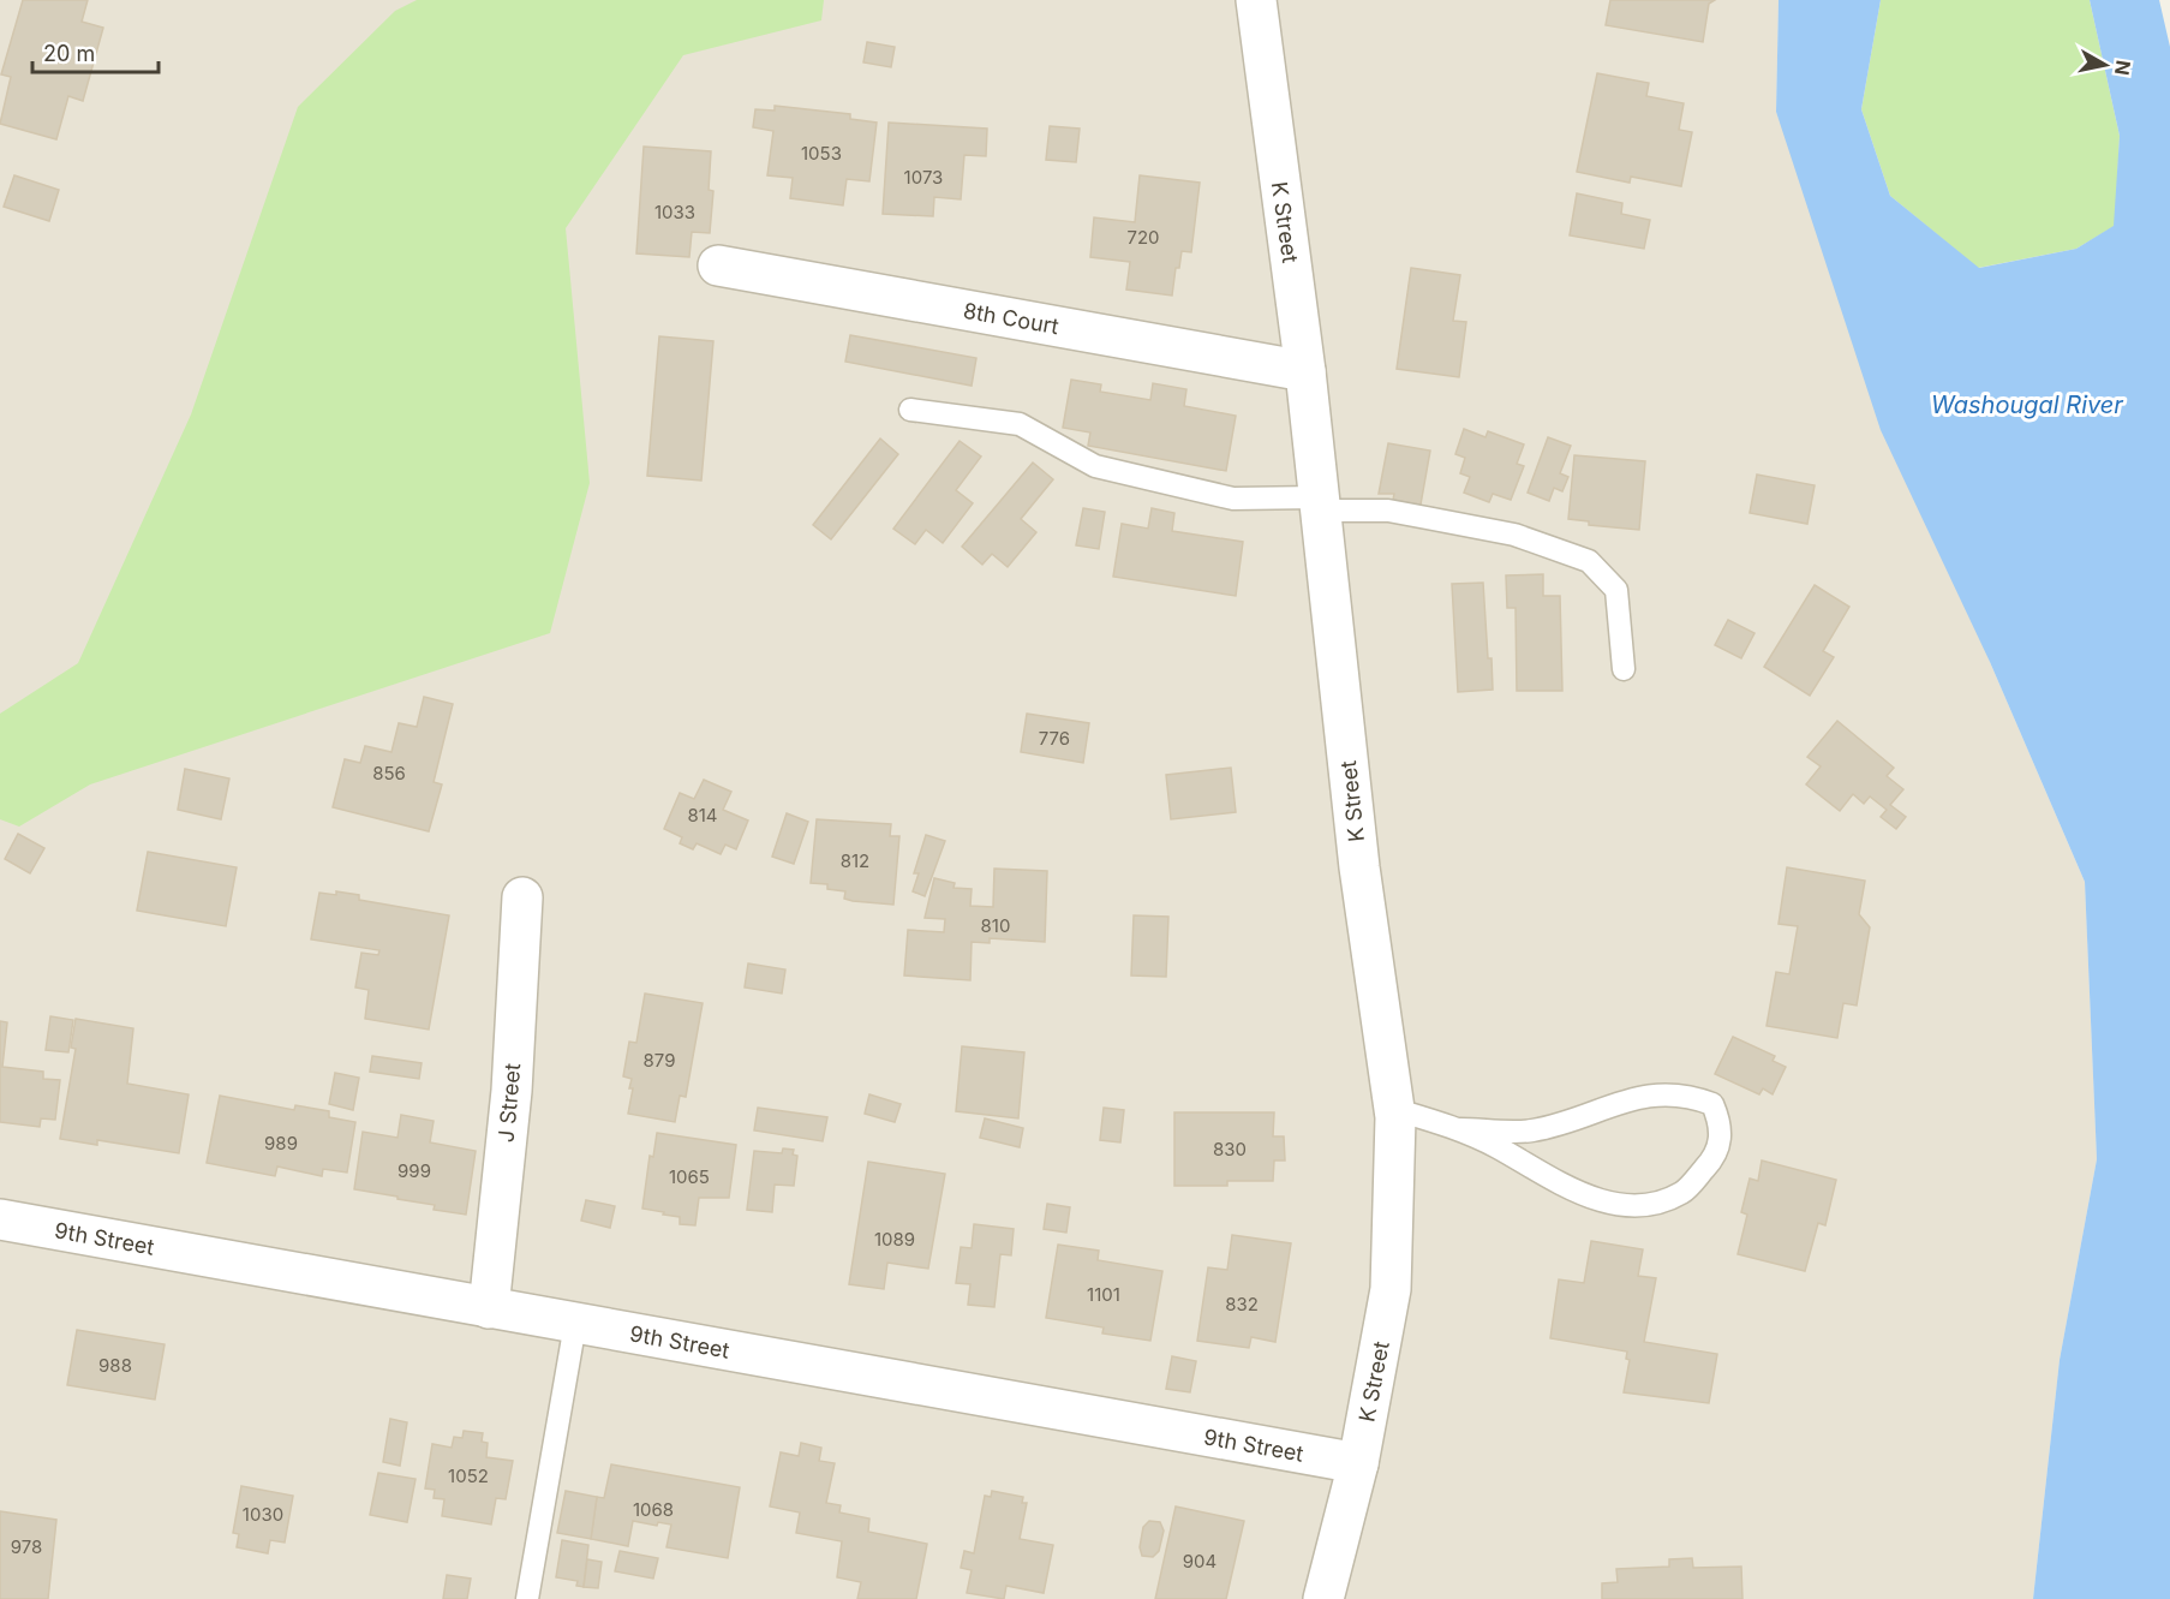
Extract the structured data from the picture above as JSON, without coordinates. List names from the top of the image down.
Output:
{
  "streets": {
    "street": [
      "K Street",
      "8th Court",
      "J Street",
      "9th Street"
    ]
  },
  "crossings": [
    ["K Street", "8th Court"],
    ["K Street", "9th Street"],
    ["J Street", "9th Street"]
  ],
  "water": ["Washougal River"],
  "house_numbers": [
    "1053",
    "1073",
    "1033",
    "720",
    "776",
    "856",
    "814",
    "812",
    "810",
    "879",
    "989",
    "830",
    "999",
    "1065",
    "1089",
    "1101",
    "832",
    "988",
    "1052",
    "1068",
    "1030",
    "978",
    "904"
  ],
  "scale_bar": "20 m",
  "north": "right"
}
